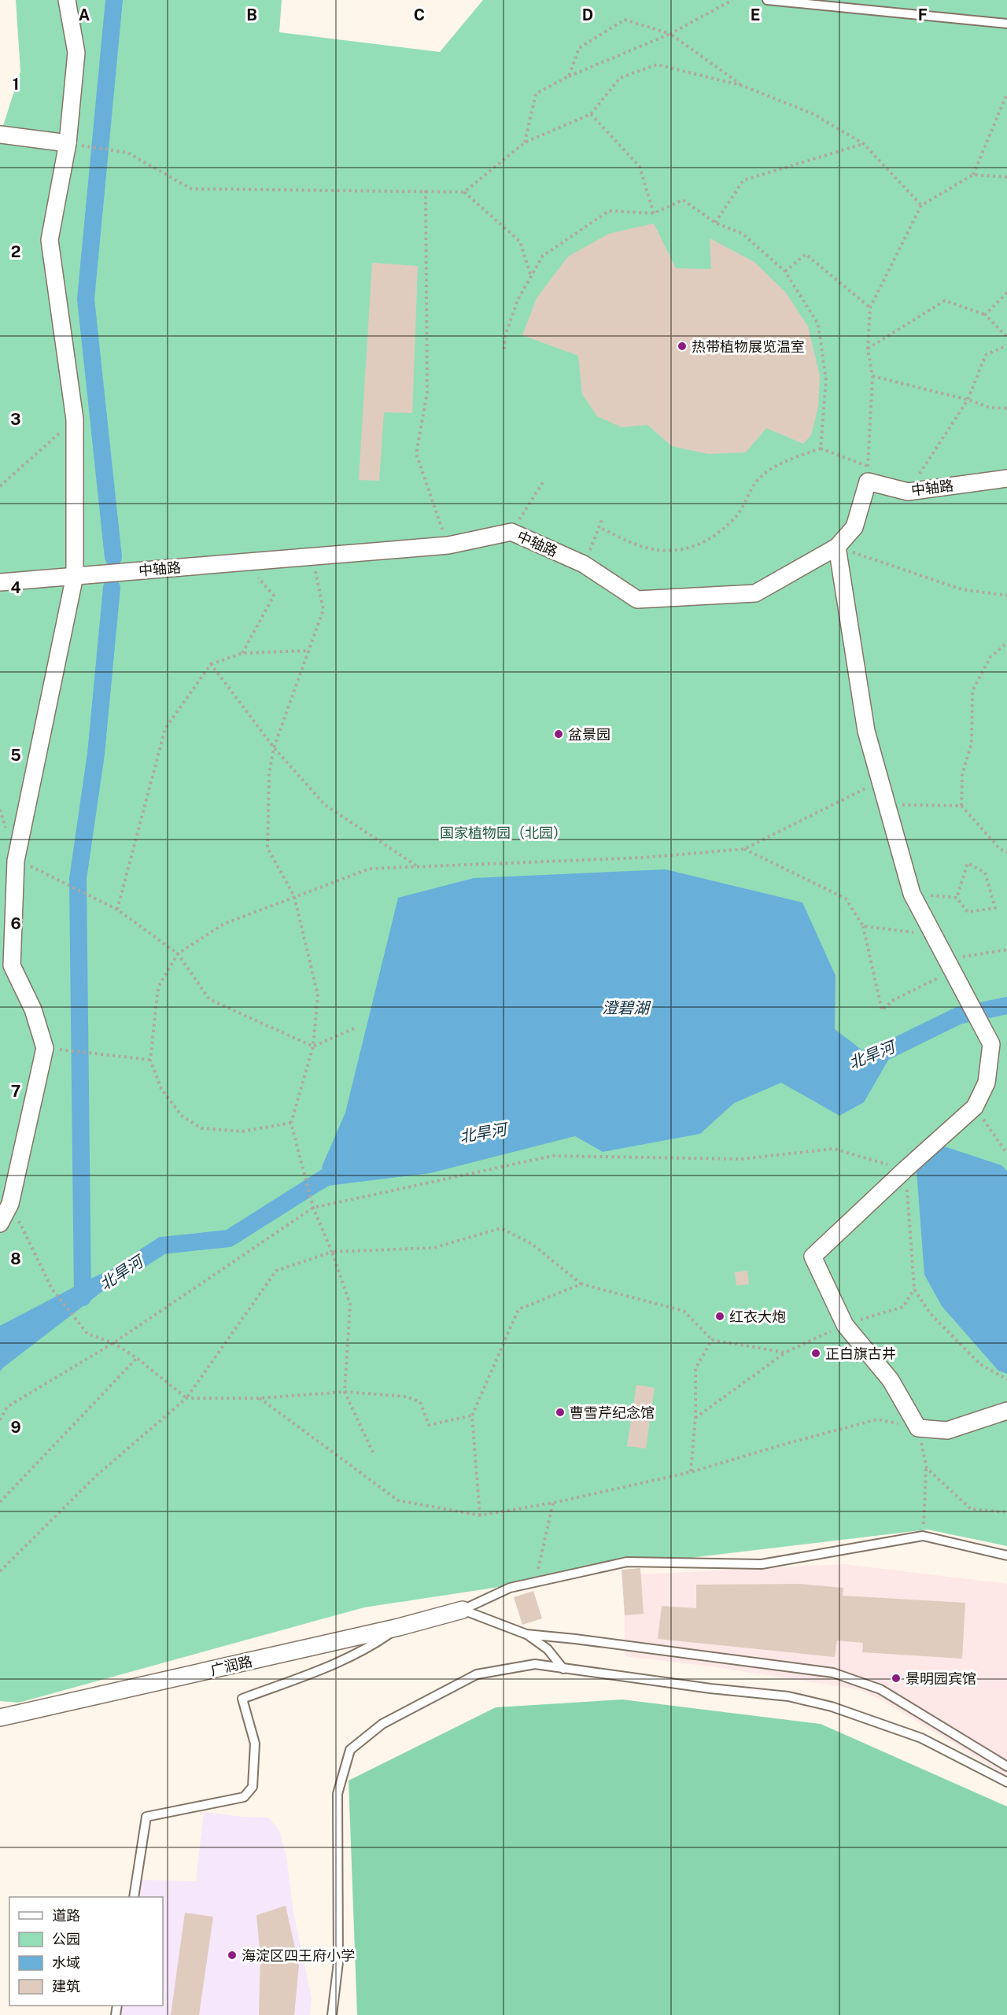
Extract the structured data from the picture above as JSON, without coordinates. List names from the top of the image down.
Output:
{
  "streets": {
    "street": ["中轴路", "广润路"]
  },
  "water": ["澄碧湖", "北旱河"],
  "parks": ["国家植物园（北园）"],
  "places": [
    "热带植物展览温室",
    "盆景园",
    "红衣大炮",
    "正白旗古井",
    "曹雪芹纪念馆",
    "景明园宾馆",
    "海淀区四王府小学"
  ],
  "legend": [
    "道路",
    "公园",
    "水域",
    "建筑"
  ],
  "grid": {
    "columns": [
      "A",
      "B",
      "C",
      "D",
      "E",
      "F"
    ],
    "rows": [
      "1",
      "2",
      "3",
      "4",
      "5",
      "6",
      "7",
      "8",
      "9"
    ]
  }
}
